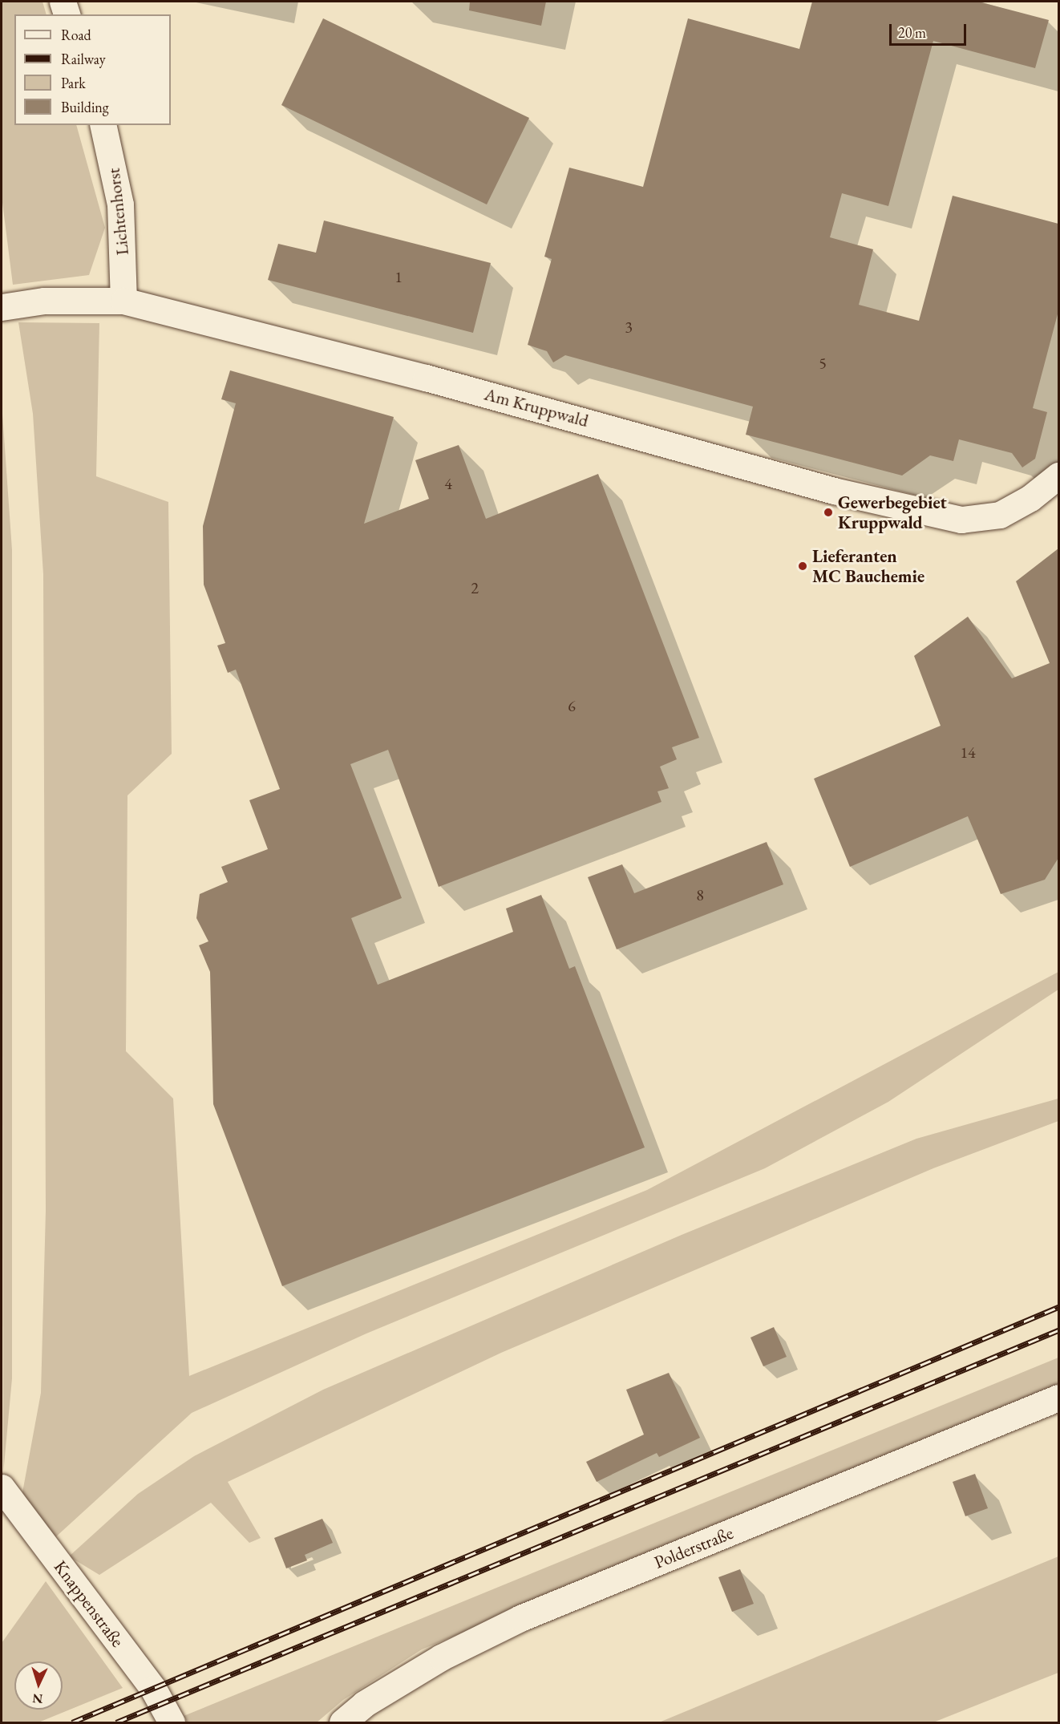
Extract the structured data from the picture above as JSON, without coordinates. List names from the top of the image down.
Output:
{
  "streets": {
    "street": [
      "Lichtenhorst",
      "Am Kruppwald",
      "Polderstraße",
      "Knappenstraße"
    ]
  },
  "crossings": [
    ["Lichtenhorst", "Am Kruppwald"]
  ],
  "places": ["Gewerbegebiet Kruppwald", "Lieferanten MC Bauchemie"],
  "house_numbers": [
    "1",
    "3",
    "5",
    "4",
    "2",
    "6",
    "14",
    "8"
  ],
  "legend": [
    "Road",
    "Railway",
    "Park",
    "Building"
  ],
  "scale_bar": "20 m",
  "north": "bottom"
}
